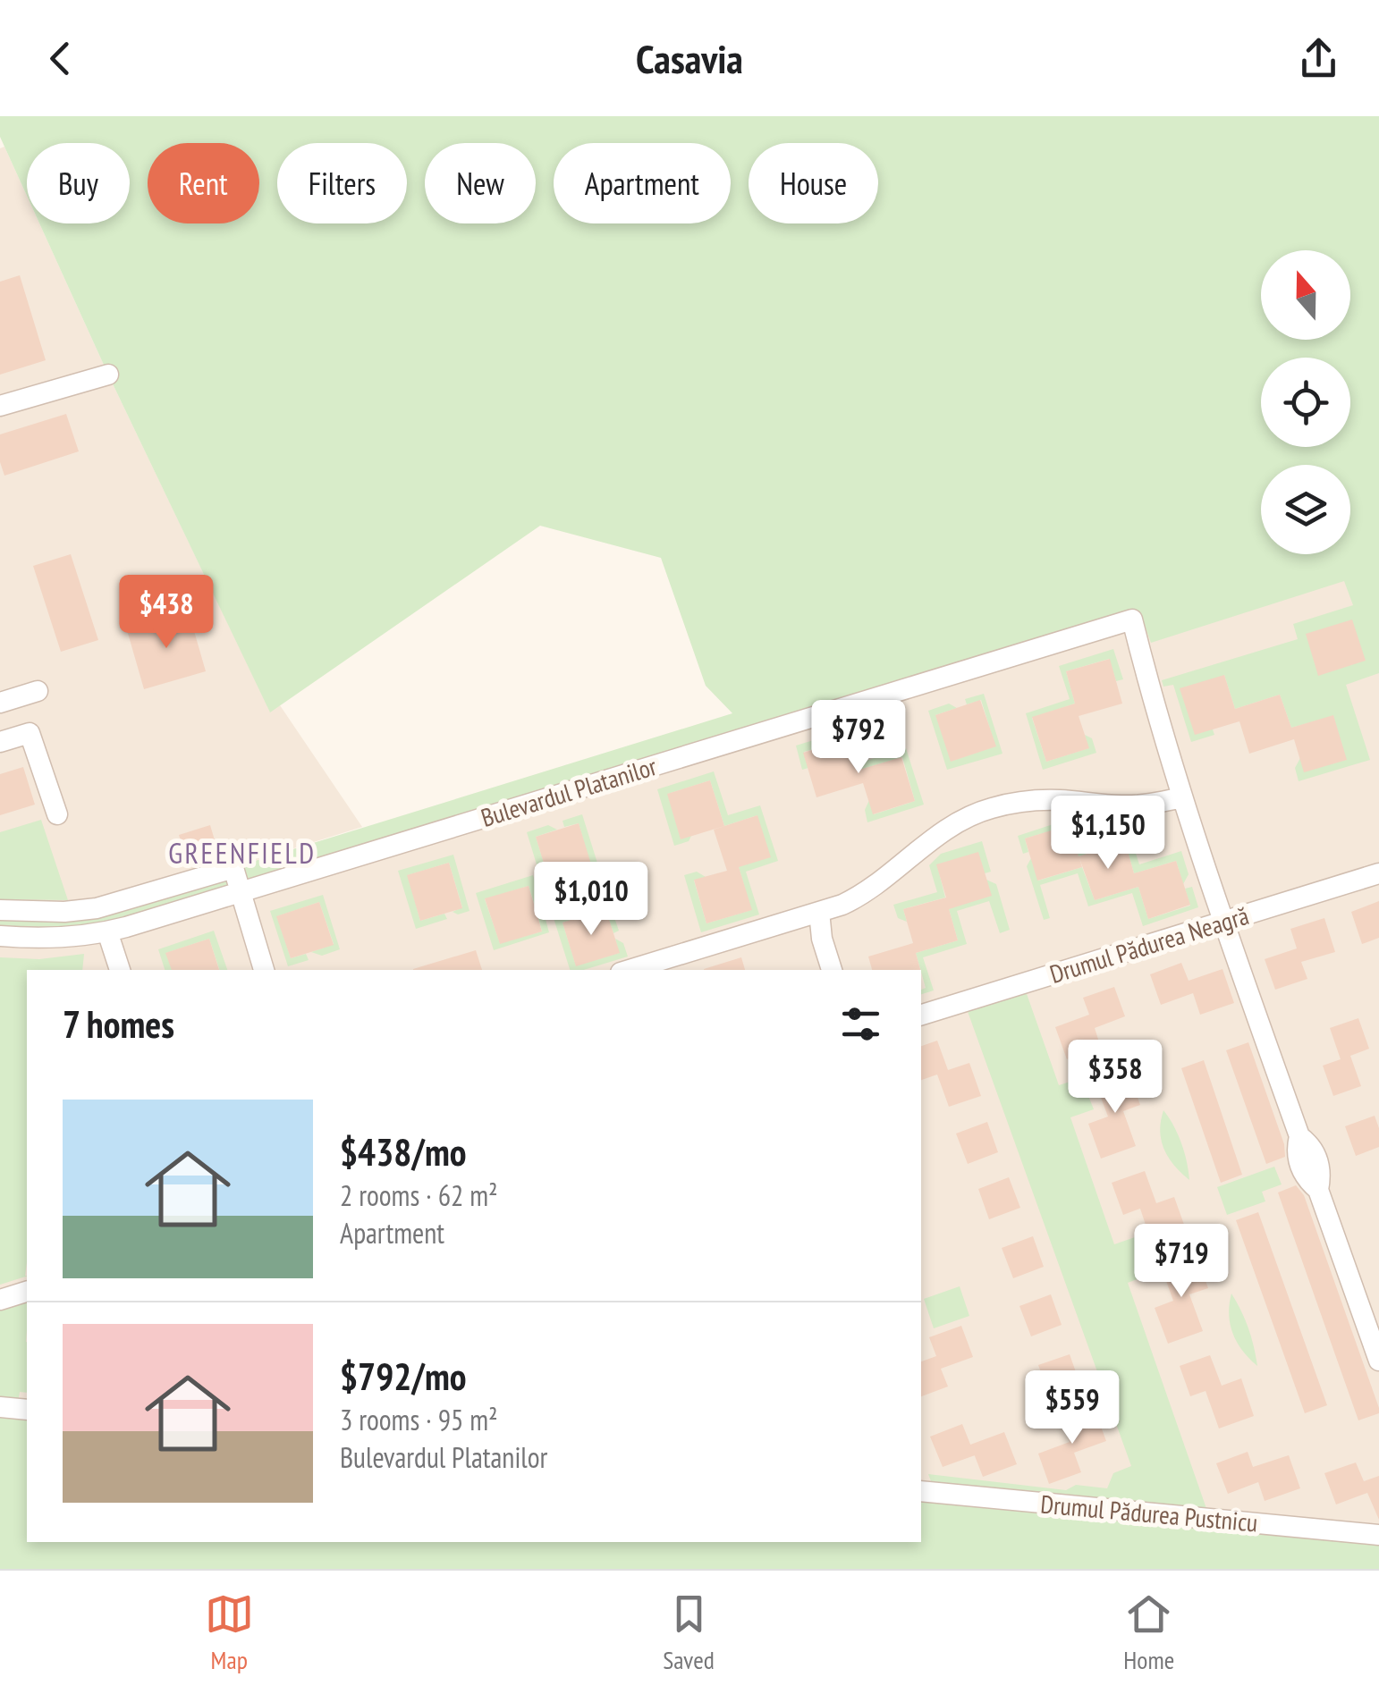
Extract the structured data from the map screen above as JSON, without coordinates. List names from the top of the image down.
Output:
{
  "streets": {
    "street": ["Bulevardul Platanilor", "Drumul Pădurea Neagră", "Drumul Pădurea Pustnicu"]
  },
  "districts": ["GREENFIELD"],
  "north": "top",
  "page": {
    "header": "Casavia",
    "chip": [
      "Buy",
      "Rent",
      "Filters",
      "New",
      "Apartment",
      "House"
    ],
    "price": [
      "$438",
      "$792",
      "$1,150",
      "$1,010",
      "$358",
      "$719",
      "$559"
    ],
    "heading": "7 homes",
    "list": [
      {
        "name": "$438/mo",
        "note": "2 rooms · 62 m² · Apartment"
      },
      {
        "name": "$792/mo",
        "note": "3 rooms · 95 m² · Bulevardul Platanilor"
      }
    ],
    "tabs": ["Map", "Saved", "Home"]
  }
}
